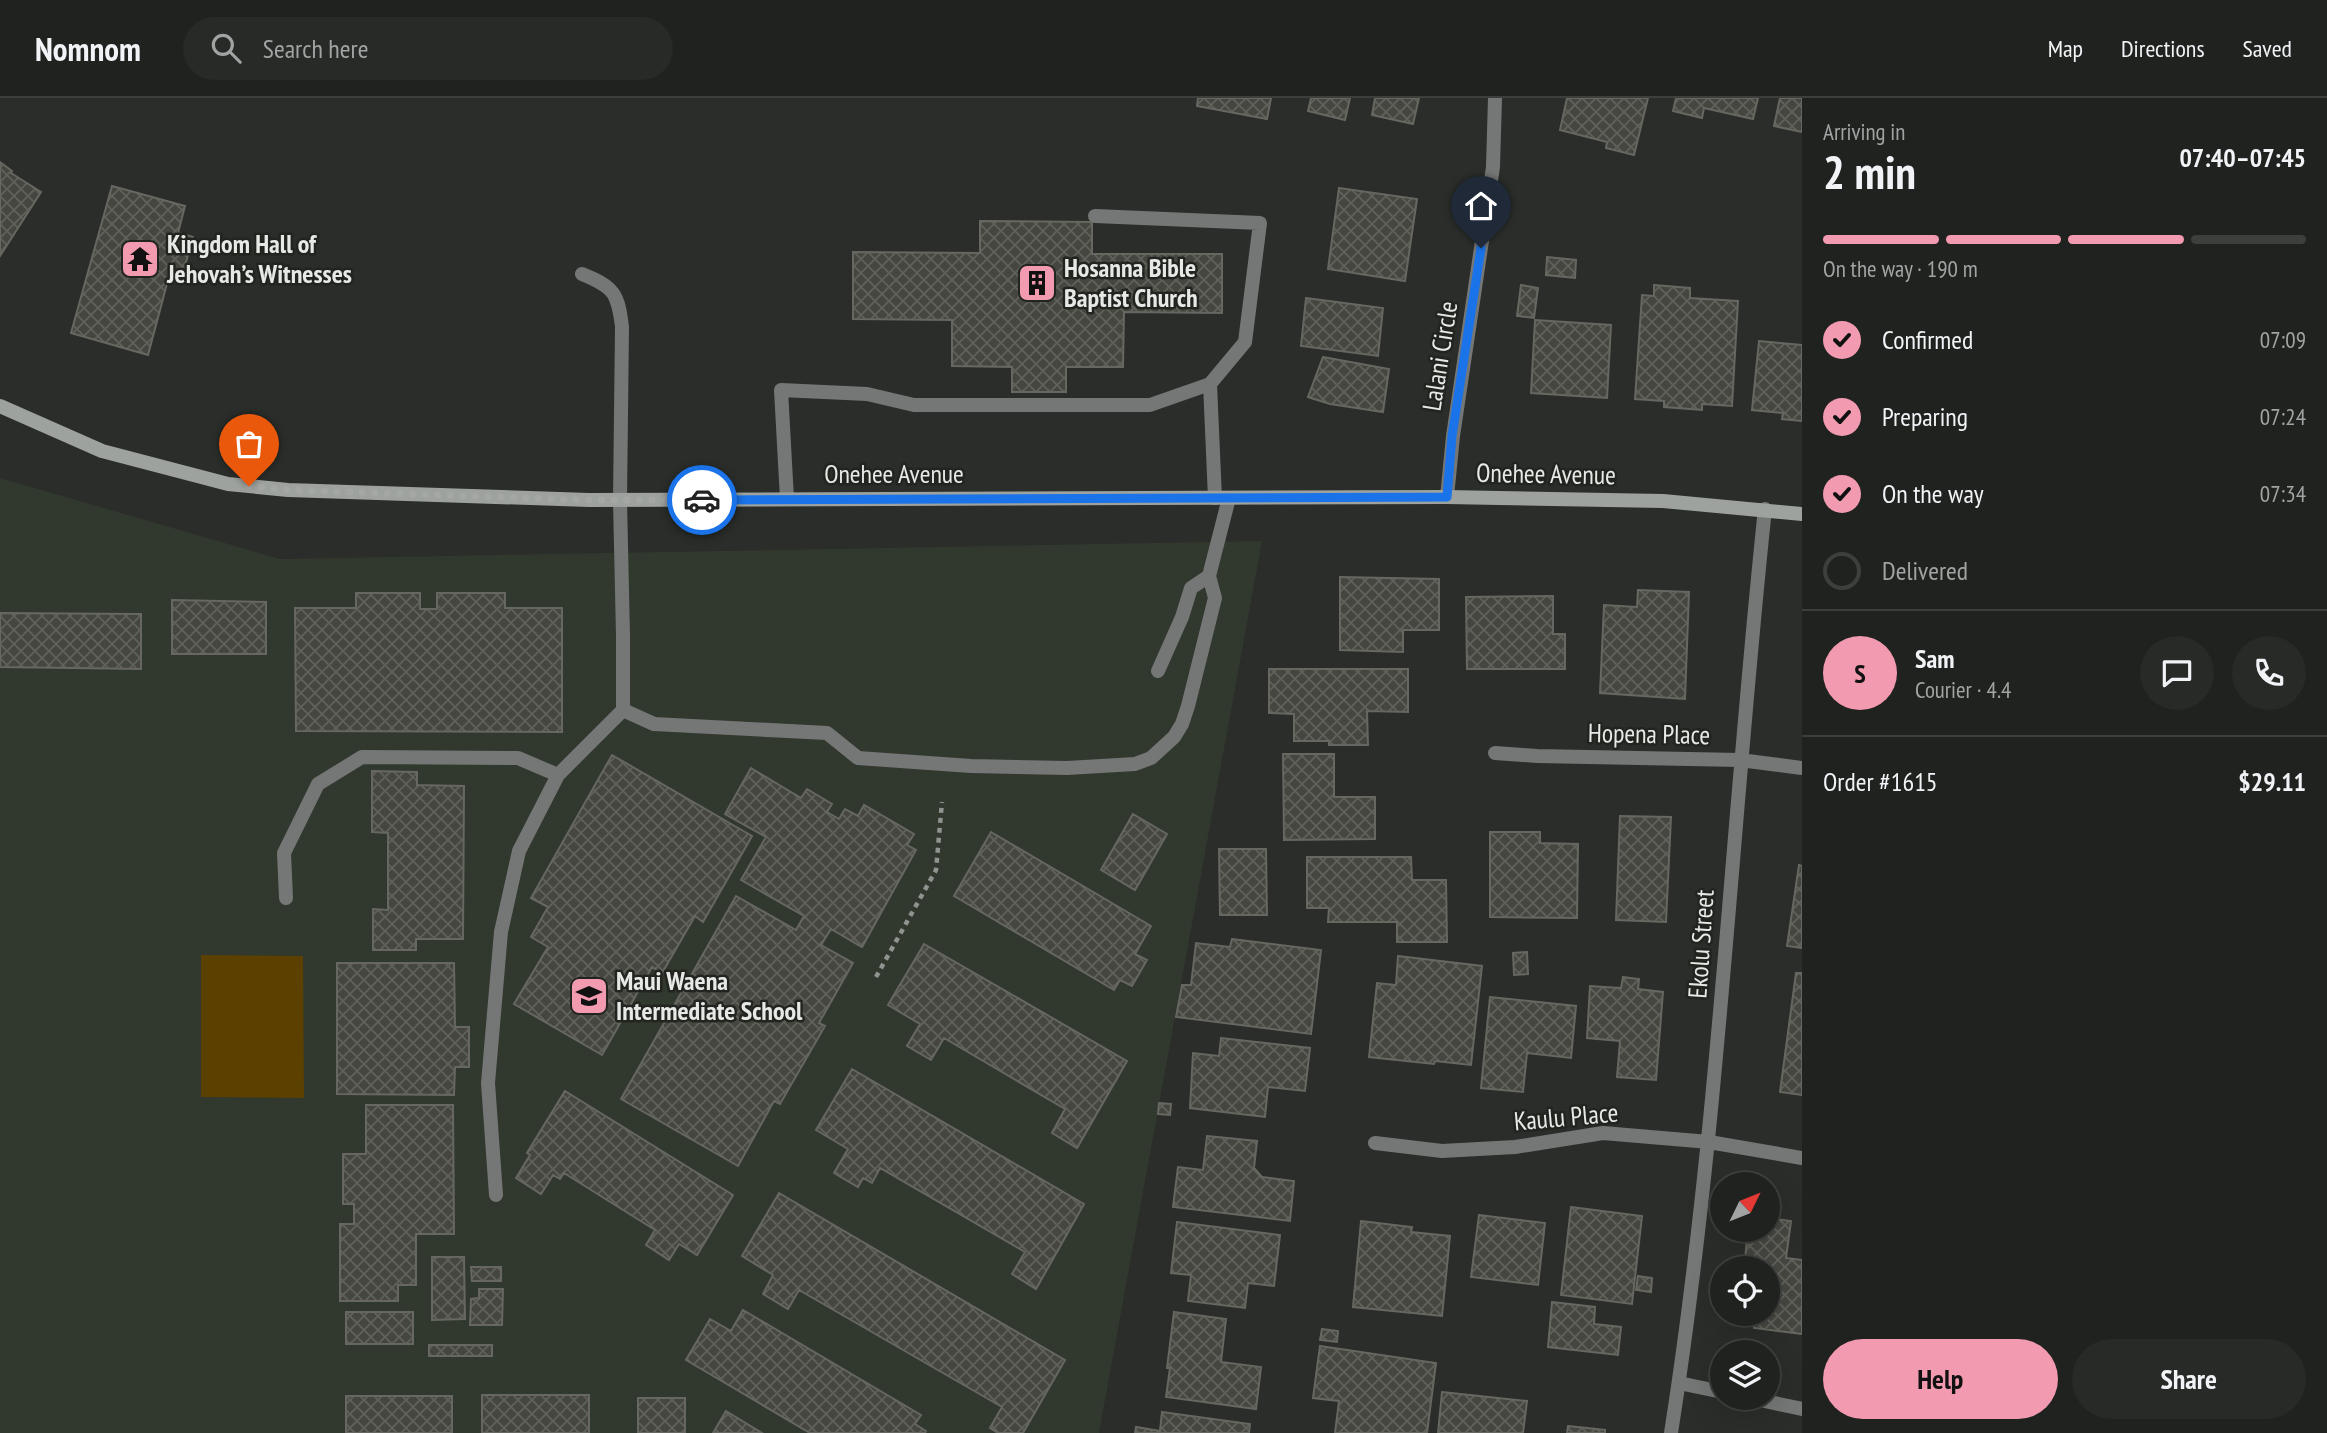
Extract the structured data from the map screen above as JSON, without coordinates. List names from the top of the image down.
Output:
{
  "streets": {
    "street": [
      "Lalani Circle",
      "Onehee Avenue",
      "Hopena Place",
      "Ekolu Street",
      "Kaulu Place"
    ]
  },
  "crossings": [
    ["Lalani Circle", "Onehee Avenue"],
    ["Onehee Avenue", "Ekolu Street"],
    ["Hopena Place", "Ekolu Street"],
    ["Ekolu Street", "Kaulu Place"]
  ],
  "places": {
    "temple": ["Kingdom Hall of Jehovah’s Witnesses"],
    "building": ["Hosanna Bible Baptist Church"],
    "school or university": ["Maui Waena Intermediate School"]
  },
  "north": "top right",
  "page": {
    "header": "Nomnom",
    "search": "Search here",
    "nav": ["Map", "Directions", "Saved"],
    "heading": ["2 min", "Arriving in", "07:40–07:45"],
    "panel": [
      "Sam",
      "Courier · 4.4",
      "Order #1615",
      "$29.11"
    ],
    "bar": "On the way · 190 m",
    "list": [
      ["Confirmed", "07:09"],
      ["Preparing", "07:24"],
      ["On the way", "07:34"],
      "Delivered"
    ],
    "round": "S",
    "buttons": ["Help", "Share"]
  }
}
